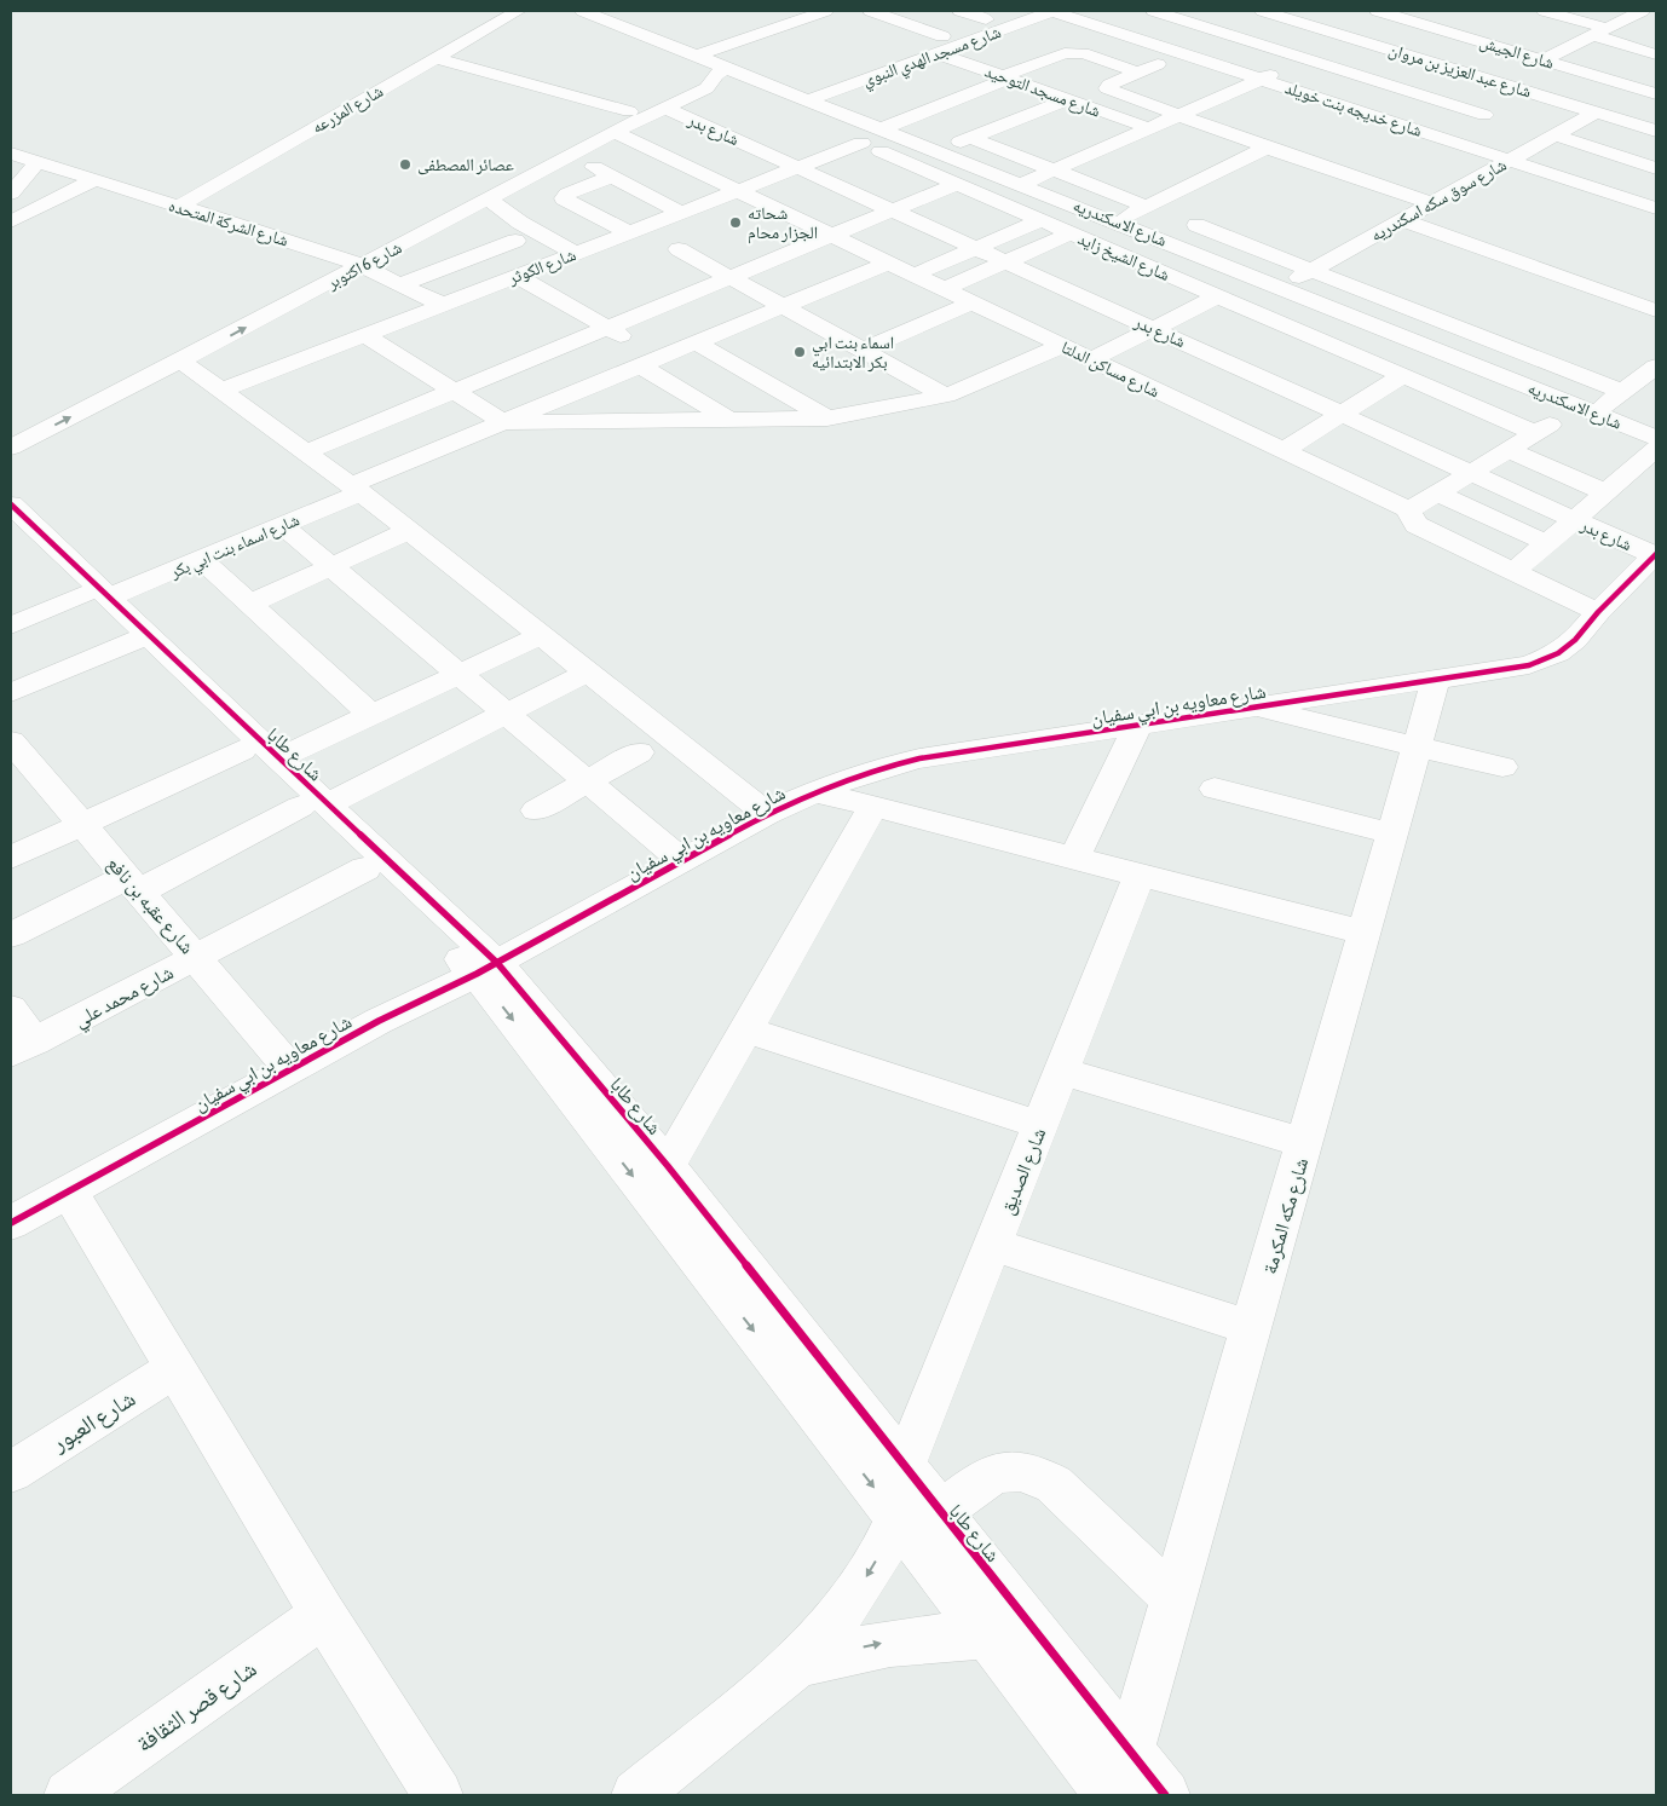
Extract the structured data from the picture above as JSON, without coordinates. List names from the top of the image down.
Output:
{
  "streets": {
    "street": [
      "شارع الجيش",
      "شارع مسجد الهدي النبوي",
      "شارع عبد العزيز بن مروان",
      "شارع مسجد التوحيد",
      "شارع المزرعه",
      "شارع خديجه بنت خويلد",
      "شارع بدر",
      "شارع سوق سكه اسكندريه",
      "شارع الشركة المتحده",
      "شارع الاسكندريه",
      "شارع الشيخ زايد",
      "شارع 6 اكتوبر",
      "شارع الكوثر",
      "شارع مساكن الدلتا",
      "شارع اسماء بنت ابي بكر",
      "شارع معاويه بن ابي سفيان",
      "شارع طابا",
      "شارع عقبه بن نافع",
      "شارع محمد علي",
      "شارع الصديق",
      "شارع مكه المكرمة",
      "شارع العبور",
      "شارع قصر الثقافة"
    ]
  },
  "crossings": [
    ["شارع مسجد الهدي النبوي", "شارع مسجد التوحيد"],
    ["شارع مسجد الهدي النبوي", "شارع خديجه بنت خويلد"],
    ["شارع مسجد الهدي النبوي", "شارع الاسكندريه"],
    ["شارع عبد العزيز بن مروان", "شارع سوق سكه اسكندريه"],
    ["شارع المزرعه", "شارع الشركة المتحده"],
    ["شارع خديجه بنت خويلد", "شارع سوق سكه اسكندريه"],
    ["شارع بدر", "شارع 6 اكتوبر"],
    ["شارع بدر", "شارع الكوثر"],
    ["شارع بدر", "شارع معاويه بن ابي سفيان"],
    ["شارع سوق سكه اسكندريه", "شارع الاسكندريه"],
    ["شارع الشركة المتحده", "شارع 6 اكتوبر"],
    ["شارع الشركة المتحده", "شارع الكوثر"],
    ["شارع الاسكندريه", "شارع الشيخ زايد"],
    ["شارع الاسكندريه", "شارع 6 اكتوبر"],
    ["شارع الاسكندريه", "شارع الكوثر"],
    ["شارع الشيخ زايد", "شارع 6 اكتوبر"],
    ["شارع الشيخ زايد", "شارع الكوثر"],
    ["شارع 6 اكتوبر", "شارع مساكن الدلتا"],
    ["شارع الكوثر", "شارع مساكن الدلتا"],
    ["شارع مساكن الدلتا", "شارع اسماء بنت ابي بكر"],
    ["شارع مساكن الدلتا", "شارع معاويه بن ابي سفيان"],
    ["شارع اسماء بنت ابي بكر", "شارع طابا"],
    ["شارع معاويه بن ابي سفيان", "شارع طابا"],
    ["شارع معاويه بن ابي سفيان", "شارع عقبه بن نافع"],
    ["شارع معاويه بن ابي سفيان", "شارع مكه المكرمة"],
    ["شارع طابا", "شارع محمد علي"],
    ["شارع طابا", "شارع الصديق"],
    ["شارع طابا", "شارع مكه المكرمة"],
    ["شارع عقبه بن نافع", "شارع محمد علي"]
  ],
  "places": ["عصائر المصطفى", "شحاته الجزار محام", "اسماء بنت ابي بكر الابتدائيه"]
}
